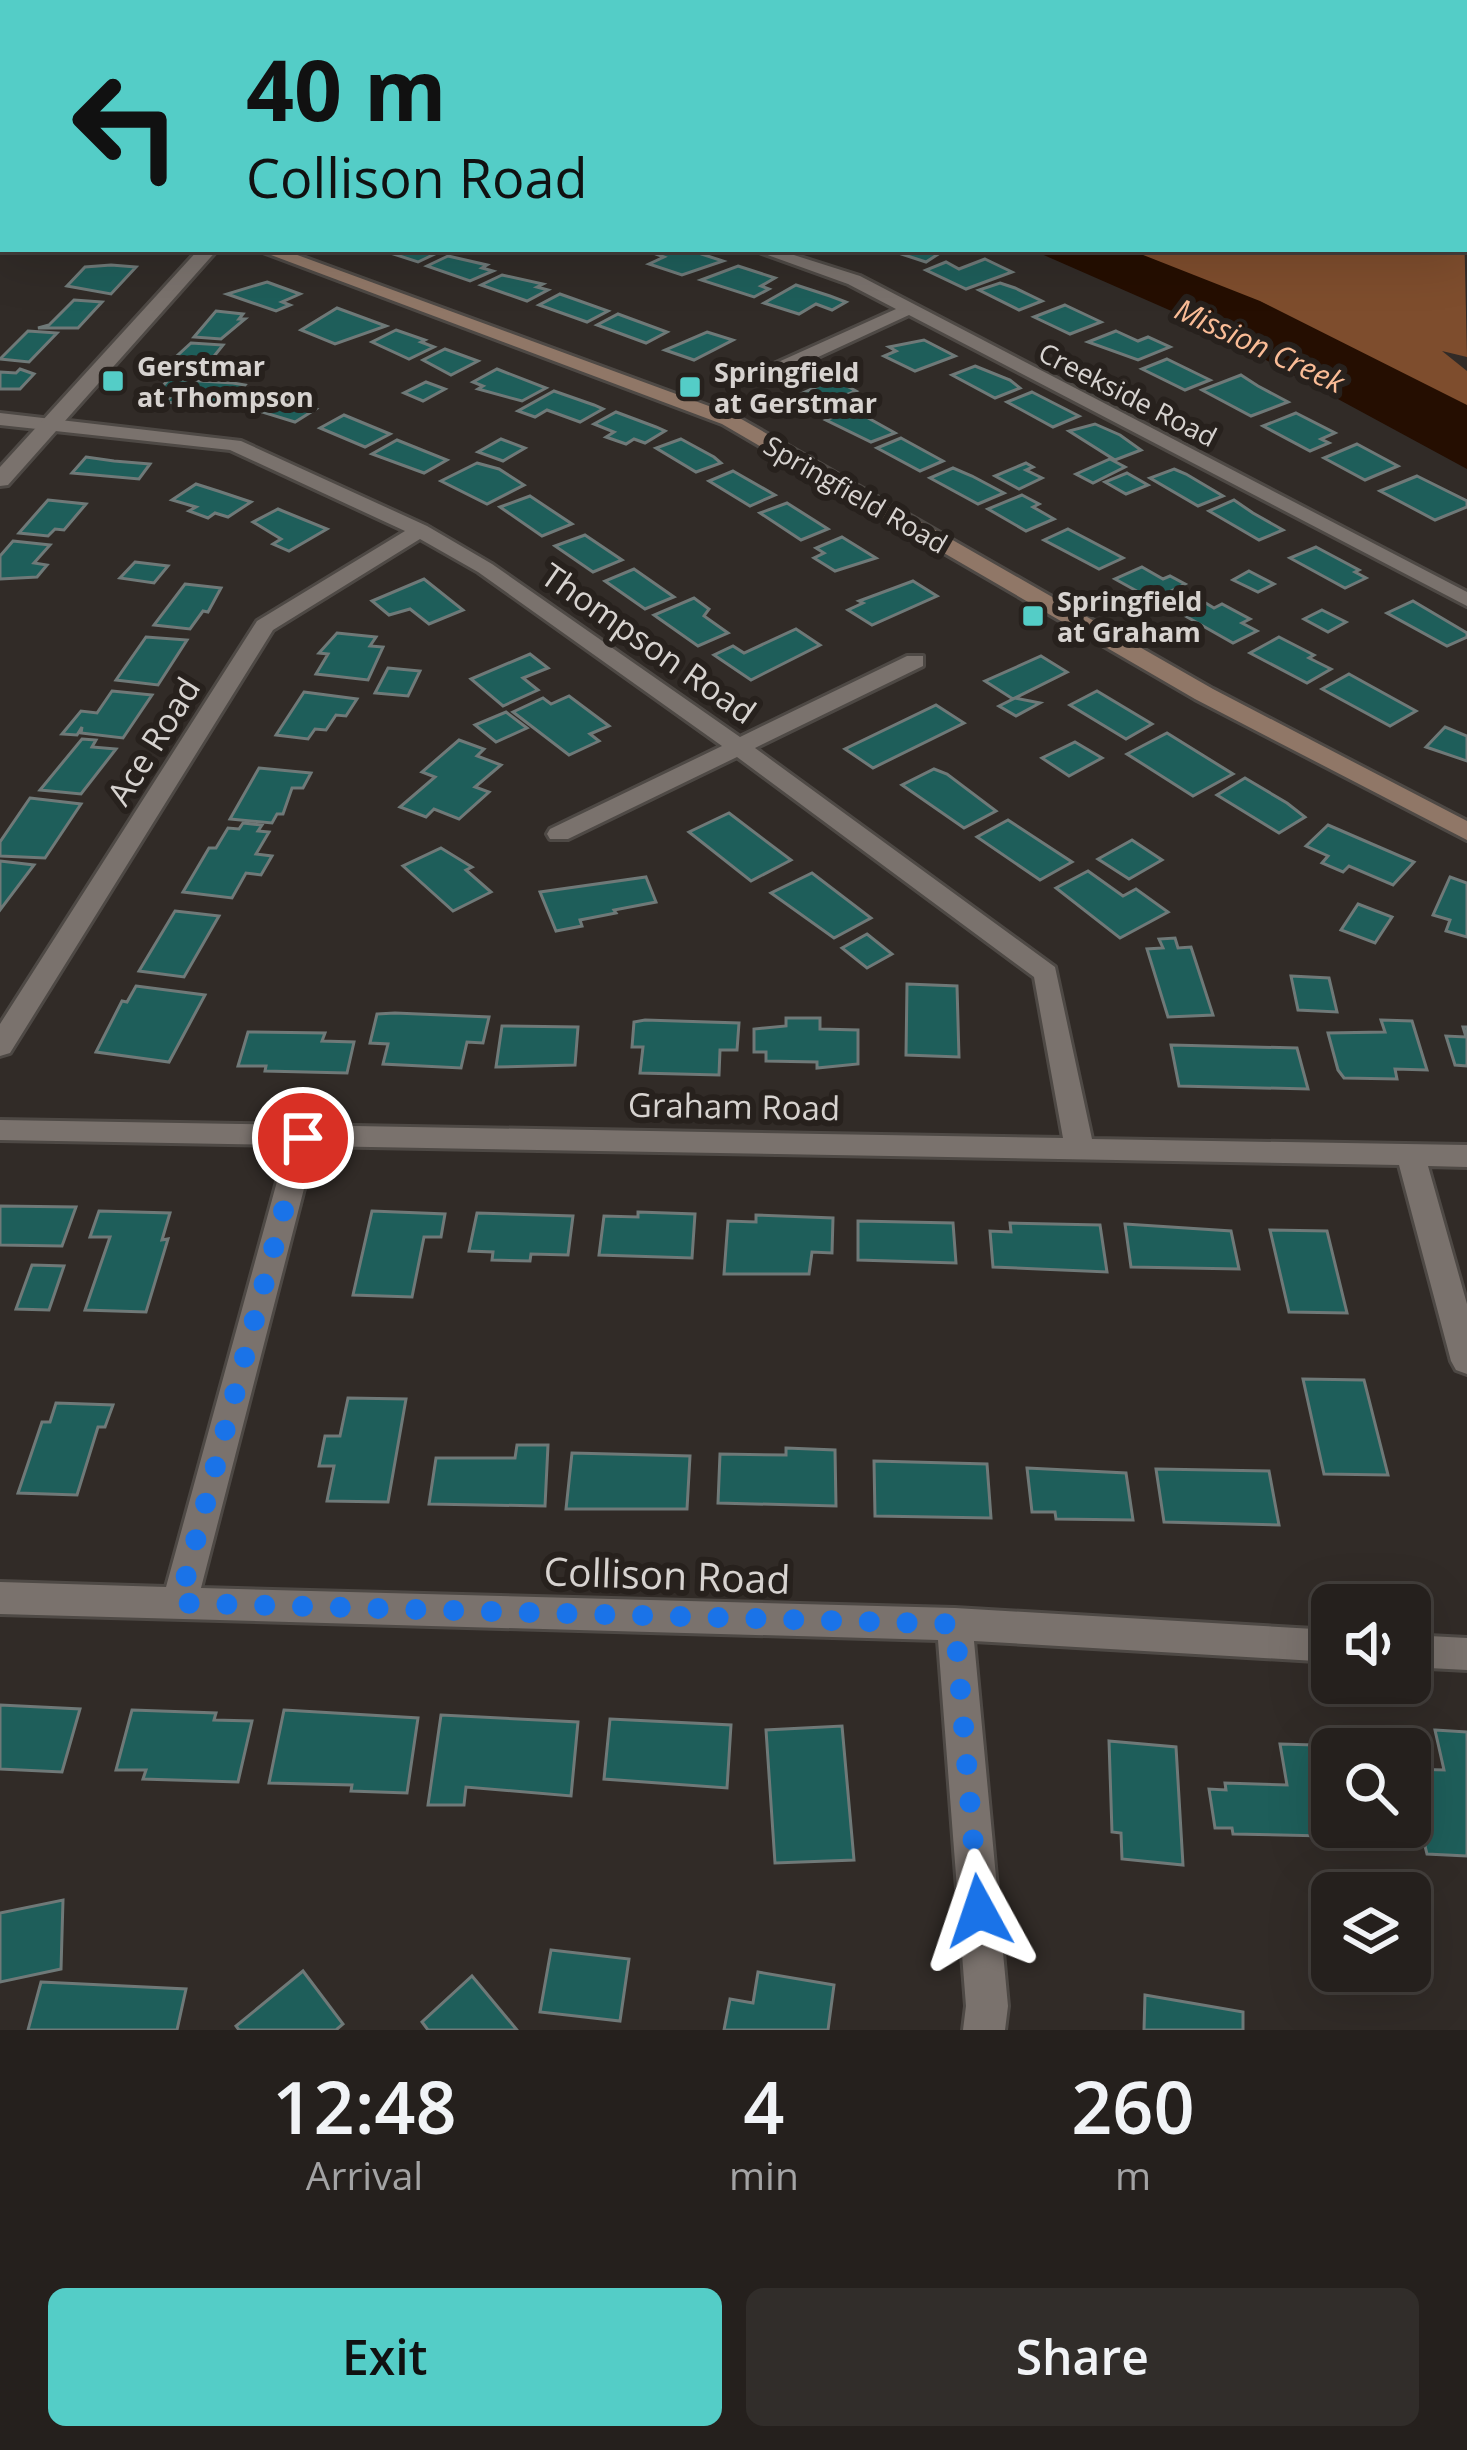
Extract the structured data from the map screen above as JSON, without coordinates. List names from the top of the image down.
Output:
{
  "streets": {
    "main road": ["Springfield Road"],
    "street": [
      "Creekside Road",
      "Thompson Road",
      "Ace Road",
      "Graham Road",
      "Collison Road"
    ]
  },
  "crossings": [
    ["Thompson Road", "Ace Road"],
    ["Thompson Road", "Graham Road"]
  ],
  "water": ["Mission Creek"],
  "places": {
    "transit": ["Gerstmar at Thompson", "Springfield at Gerstmar", "Springfield at Graham"]
  },
  "page": {
    "turn": ["40 m", "Collison Road"],
    "eta": [
      "12:48",
      "Arrival",
      "4",
      "min",
      "260",
      "m"
    ],
    "buttons": ["Exit", "Share"]
  }
}
